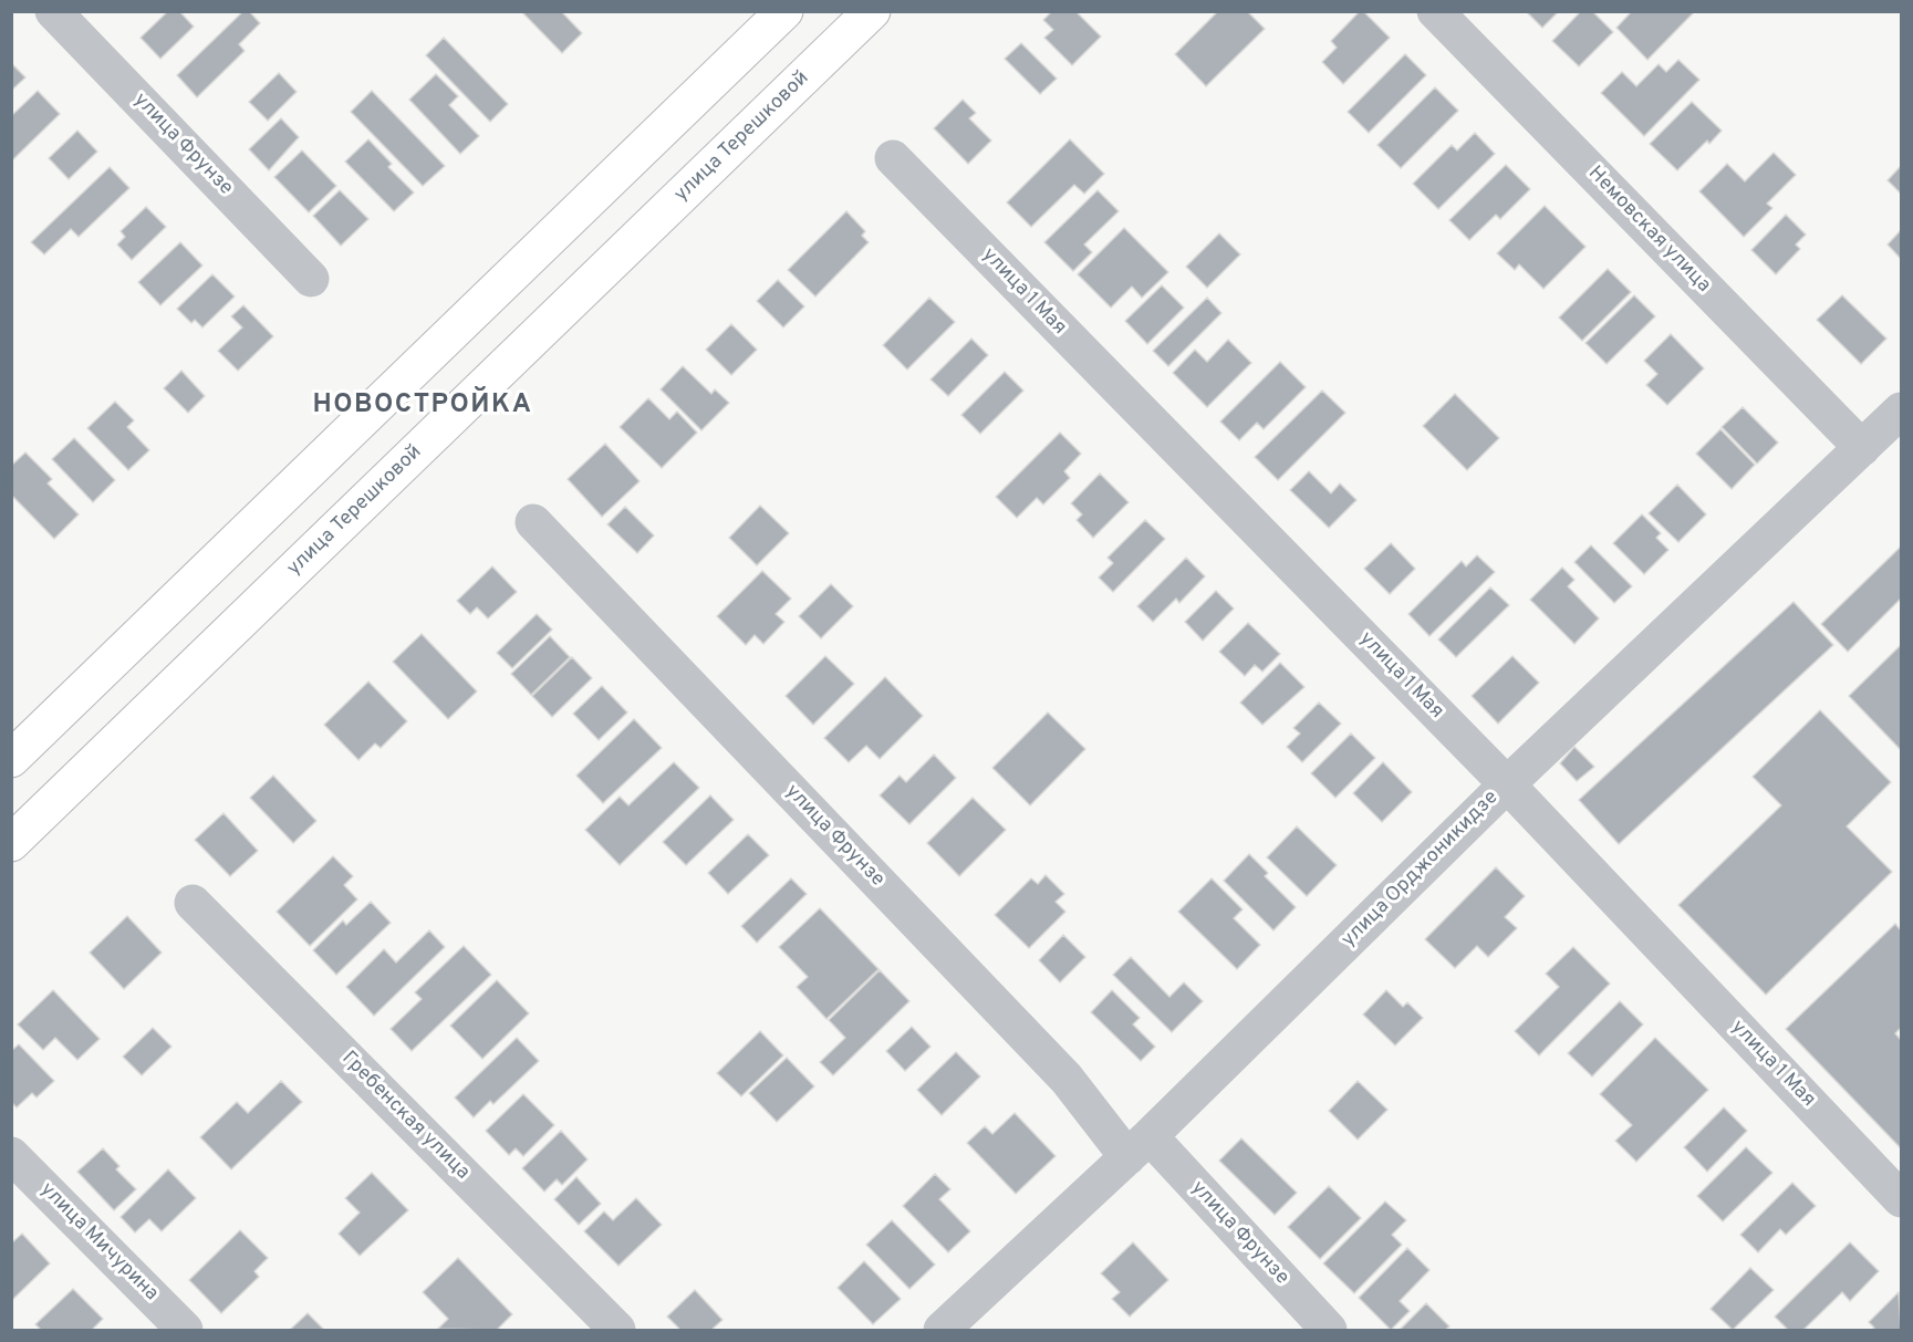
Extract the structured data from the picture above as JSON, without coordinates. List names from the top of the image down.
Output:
{
  "streets": {
    "main road": ["улица Терешковой"],
    "street": [
      "улица Фрунзе",
      "Немовская улица",
      "улица 1 Мая",
      "улица Орджоникидзе",
      "Гребенская улица",
      "улица Мичурина"
    ]
  },
  "crossings": [
    ["улица Фрунзе", "улица Орджоникидзе"],
    ["Немовская улица", "улица Орджоникидзе"],
    ["улица 1 Мая", "улица Орджоникидзе"]
  ],
  "districts": ["НОВОСТРОЙКА"]
}
